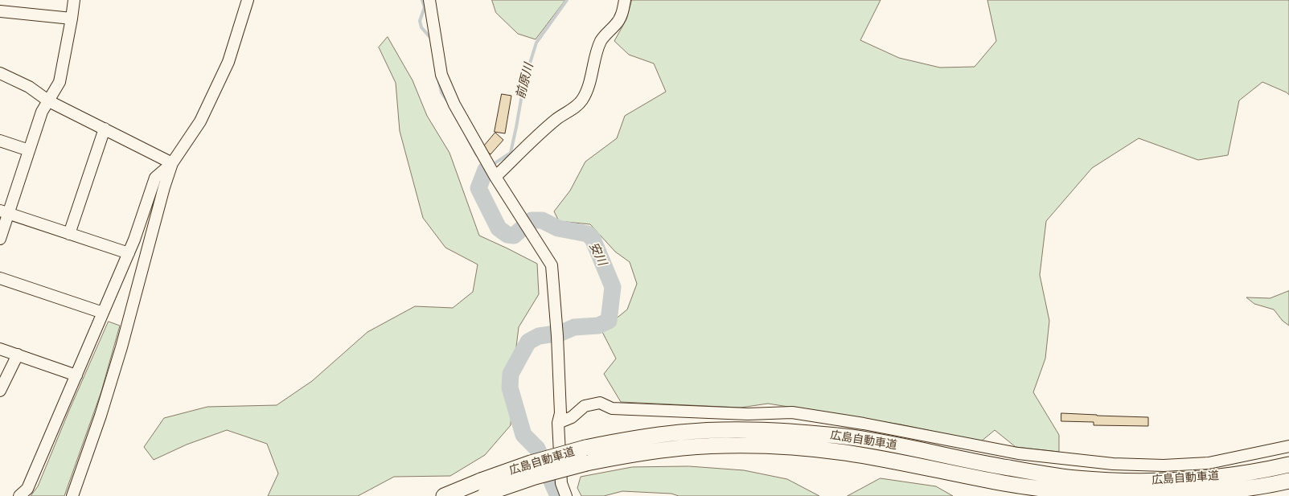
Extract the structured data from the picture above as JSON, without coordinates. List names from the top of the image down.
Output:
{
  "streets": {
    "highway": ["広島自動車道"]
  },
  "water": ["前原川", "安川"]
}
